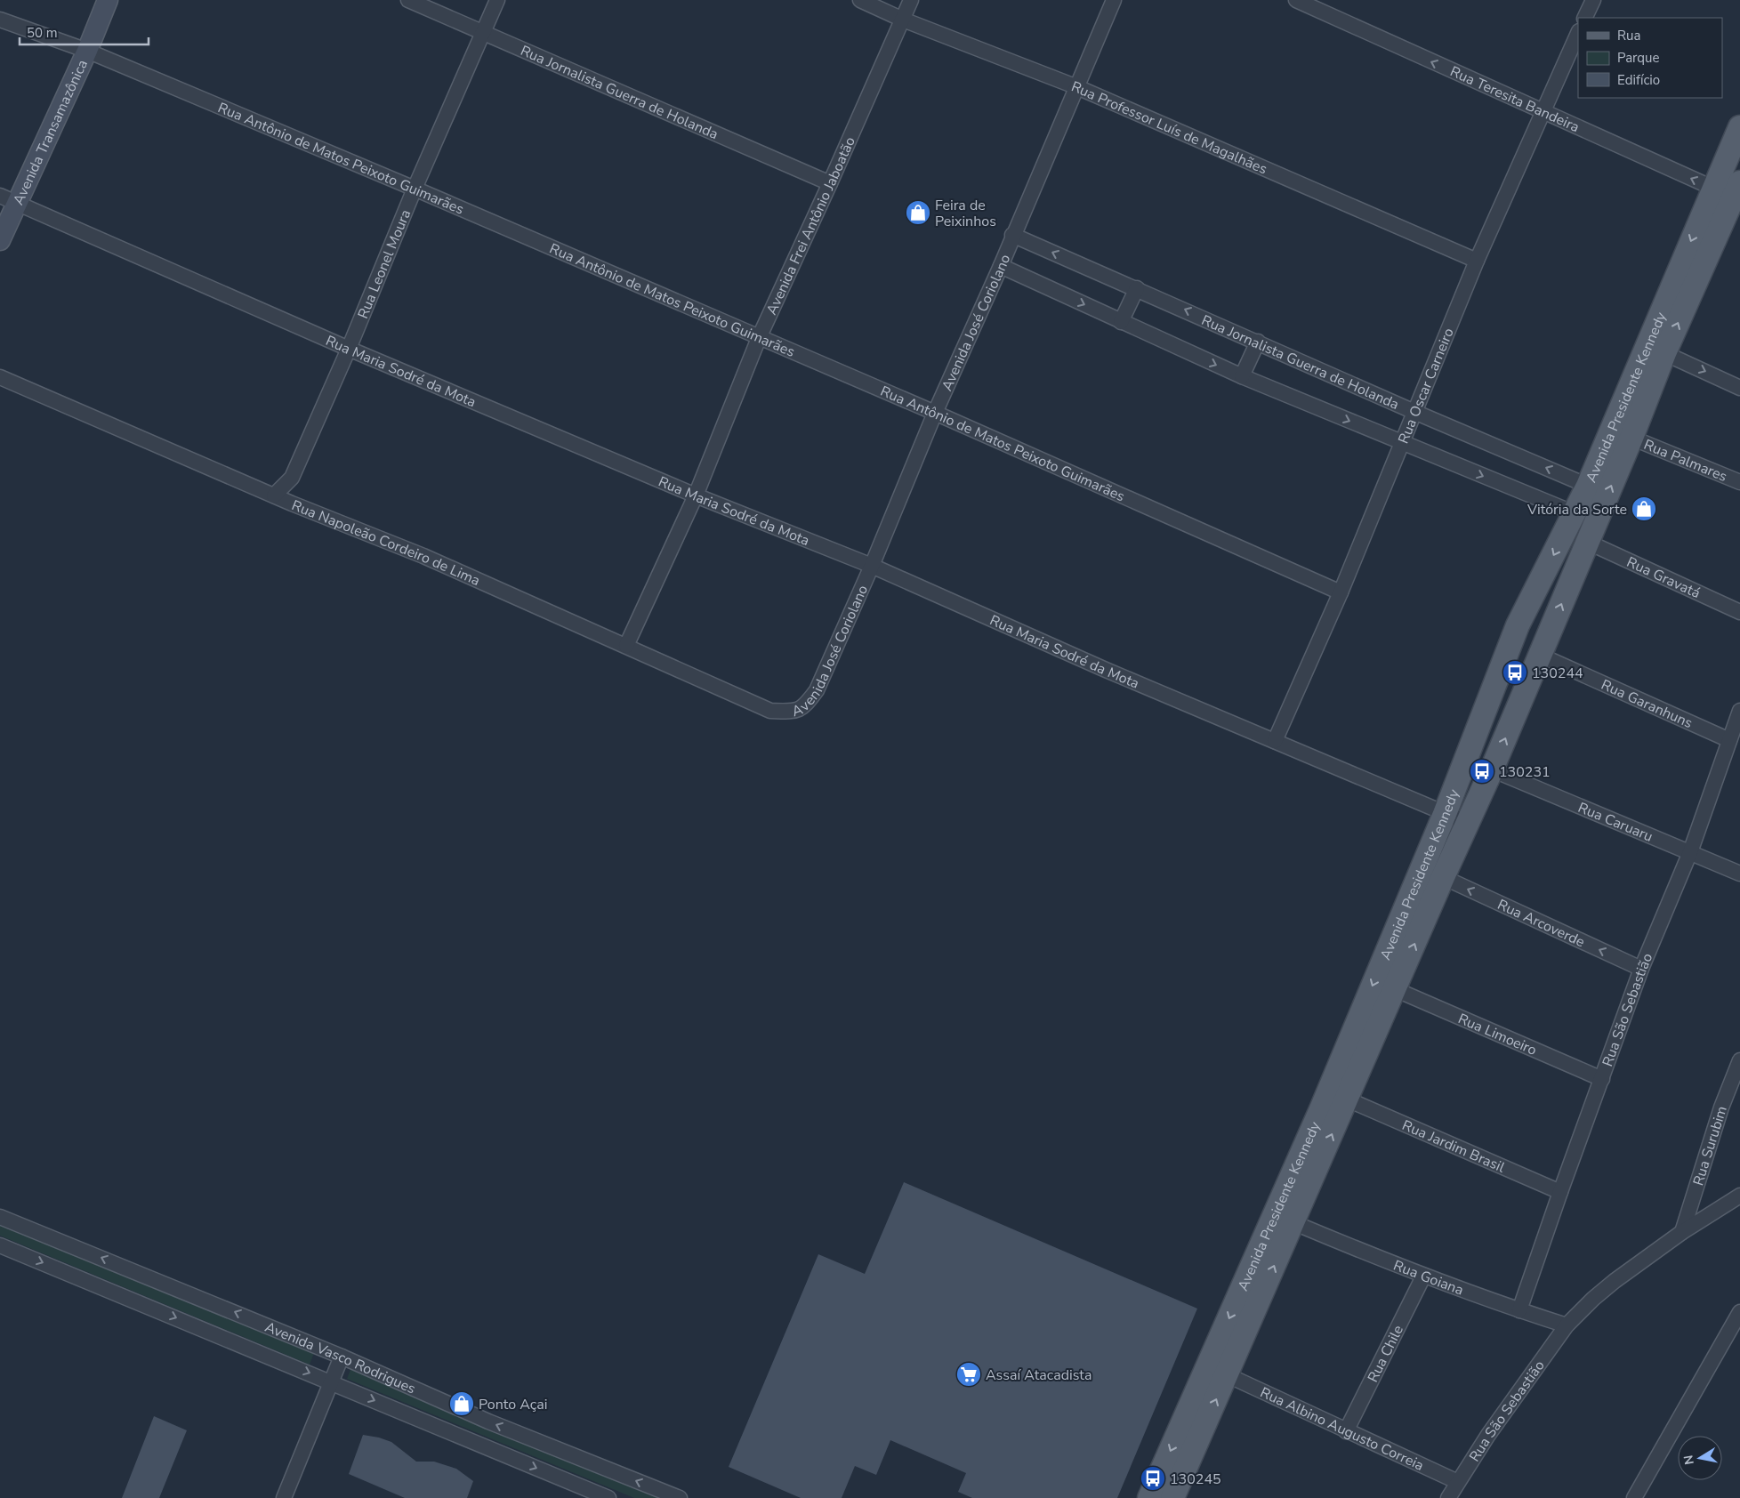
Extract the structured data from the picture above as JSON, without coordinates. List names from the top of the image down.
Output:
{
  "streets": {
    "main road": ["Avenida Presidente Kennedy"],
    "street": [
      "Rua Jornalista Guerra de Holanda",
      "Rua Teresita Bandeira",
      "Rua Professor Luís de Magalhães",
      "Avenida Transamazônica",
      "Rua Antônio de Matos Peixoto Guimarães",
      "Avenida Frei Antônio Jaboatão",
      "Rua Leonel Moura",
      "Avenida José Coriolano",
      "Rua Maria Sodré da Mota",
      "Rua Oscar Carneiro",
      "Rua Palmares",
      "Rua Napoleão Cordeiro de Lima",
      "Rua Gravatá",
      "Rua Garanhuns",
      "Rua Caruaru",
      "Rua Arcoverde",
      "Rua São Sebastião",
      "Rua Limoeiro",
      "Rua Jardim Brasil",
      "Rua Surubim",
      "Rua Goiana",
      "Rua Chile",
      "Avenida Vasco Rodrigues",
      "Rua Albino Augusto Correia"
    ]
  },
  "crossings": [
    ["Rua Jornalista Guerra de Holanda", "Avenida Frei Antônio Jaboatão"],
    ["Rua Jornalista Guerra de Holanda", "Rua Leonel Moura"],
    ["Rua Jornalista Guerra de Holanda", "Avenida José Coriolano"],
    ["Rua Jornalista Guerra de Holanda", "Rua Oscar Carneiro"],
    ["Rua Jornalista Guerra de Holanda", "Avenida Presidente Kennedy"],
    ["Rua Teresita Bandeira", "Rua Oscar Carneiro"],
    ["Rua Teresita Bandeira", "Avenida Presidente Kennedy"],
    ["Rua Professor Luís de Magalhães", "Avenida Frei Antônio Jaboatão"],
    ["Rua Professor Luís de Magalhães", "Avenida José Coriolano"],
    ["Rua Professor Luís de Magalhães", "Rua Oscar Carneiro"],
    ["Avenida Transamazônica", "Rua Antônio de Matos Peixoto Guimarães"],
    ["Avenida Transamazônica", "Rua Maria Sodré da Mota"],
    ["Rua Antônio de Matos Peixoto Guimarães", "Avenida Frei Antônio Jaboatão"],
    ["Rua Antônio de Matos Peixoto Guimarães", "Rua Leonel Moura"],
    ["Rua Antônio de Matos Peixoto Guimarães", "Avenida José Coriolano"],
    ["Rua Antônio de Matos Peixoto Guimarães", "Rua Oscar Carneiro"],
    ["Avenida Frei Antônio Jaboatão", "Rua Maria Sodré da Mota"],
    ["Avenida Frei Antônio Jaboatão", "Rua Napoleão Cordeiro de Lima"],
    ["Rua Leonel Moura", "Rua Maria Sodré da Mota"],
    ["Rua Leonel Moura", "Rua Napoleão Cordeiro de Lima"],
    ["Avenida José Coriolano", "Rua Maria Sodré da Mota"],
    ["Avenida José Coriolano", "Rua Napoleão Cordeiro de Lima"],
    ["Rua Maria Sodré da Mota", "Rua Oscar Carneiro"],
    ["Rua Maria Sodré da Mota", "Avenida Presidente Kennedy"],
    ["Avenida Presidente Kennedy", "Rua Palmares"],
    ["Avenida Presidente Kennedy", "Rua Gravatá"],
    ["Avenida Presidente Kennedy", "Rua Garanhuns"],
    ["Avenida Presidente Kennedy", "Rua Caruaru"],
    ["Avenida Presidente Kennedy", "Rua Arcoverde"],
    ["Avenida Presidente Kennedy", "Rua Limoeiro"],
    ["Avenida Presidente Kennedy", "Rua Jardim Brasil"],
    ["Avenida Presidente Kennedy", "Rua Goiana"],
    ["Avenida Presidente Kennedy", "Rua Albino Augusto Correia"],
    ["Rua Garanhuns", "Rua São Sebastião"],
    ["Rua Caruaru", "Rua São Sebastião"],
    ["Rua Arcoverde", "Rua São Sebastião"],
    ["Rua São Sebastião", "Rua Limoeiro"],
    ["Rua São Sebastião", "Rua Jardim Brasil"],
    ["Rua São Sebastião", "Rua Goiana"],
    ["Rua São Sebastião", "Rua Albino Augusto Correia"],
    ["Rua Goiana", "Rua Chile"],
    ["Rua Chile", "Rua Albino Augusto Correia"]
  ],
  "one_way": ["Rua Teresita Bandeira", "Rua Arcoverde"],
  "places": {
    "shop": ["Feira de Peixinhos", "Vitória da Sorte", "Ponto Açai"],
    "bus stop": ["130244", "130231", "130245"],
    "supermarket": ["Assaí Atacadista"]
  },
  "legend": ["Rua", "Parque", "Edifício"],
  "scale_bar": "50 m",
  "north": "left"
}
